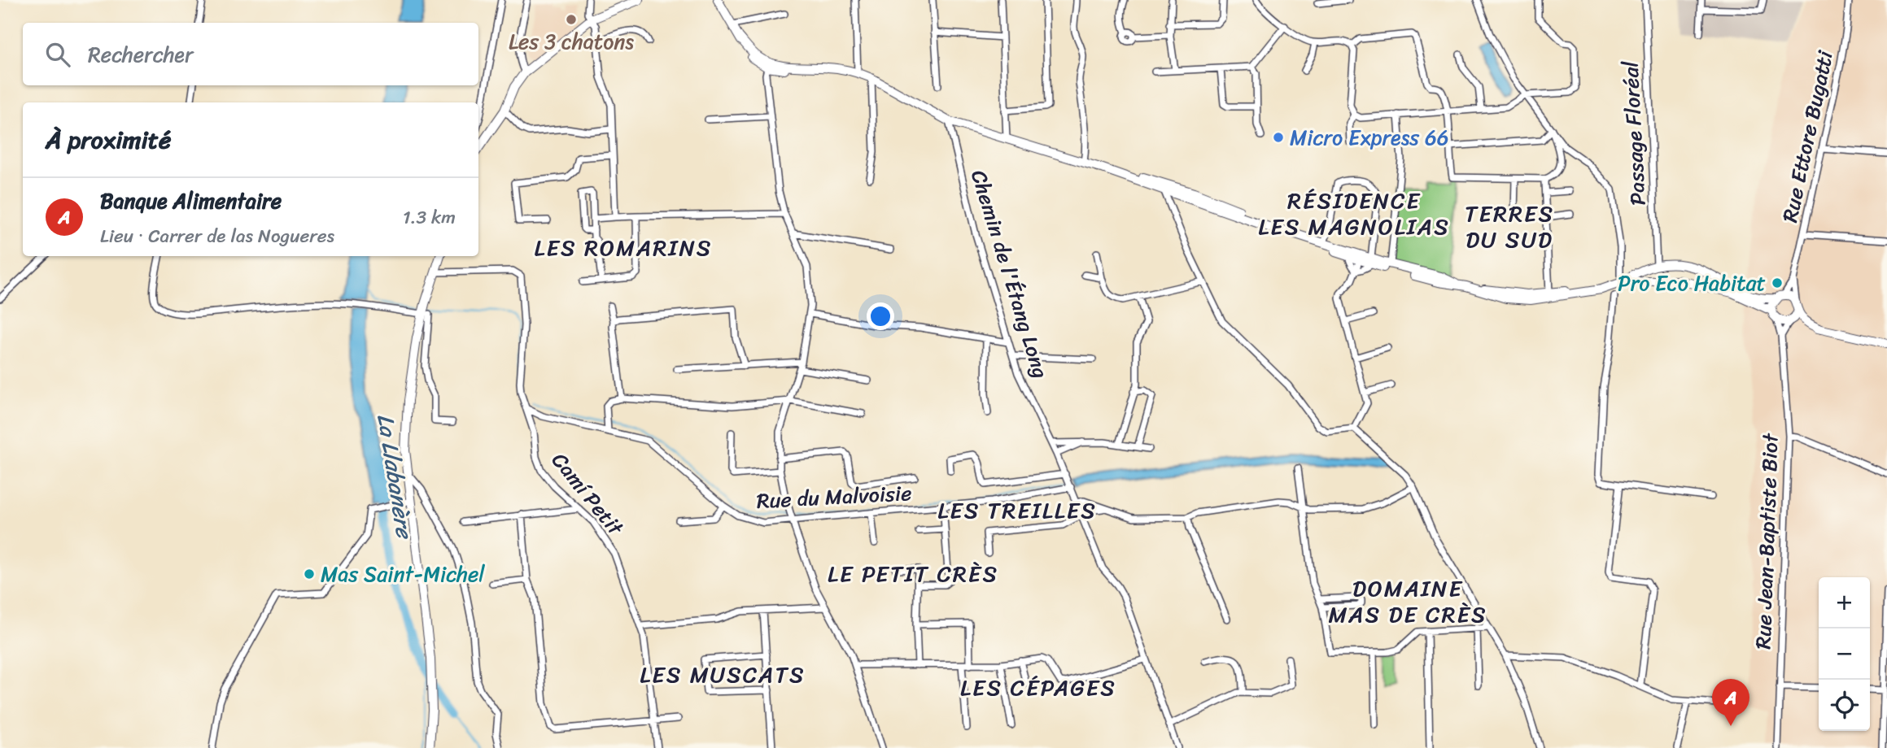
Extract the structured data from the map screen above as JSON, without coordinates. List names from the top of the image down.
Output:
{
  "streets": {
    "street": [
      "Passage Floréal",
      "Rue Ettore Bugatti",
      "Chemin de l'Étang Long",
      "Camí Petit",
      "Rue du Malvoisie",
      "Rue Jean-Baptiste Biot"
    ]
  },
  "crossings": [
    ["Rue Ettore Bugatti", "Rue Jean-Baptiste Biot"],
    ["Chemin de l'Étang Long", "Rue du Malvoisie"],
    ["Camí Petit", "Rue du Malvoisie"]
  ],
  "districts": [
    "RÉSIDENCE LES MAGNOLIAS",
    "TERRES DU SUD",
    "LES ROMARINS",
    "LES TREILLES",
    "LE PETIT CRÈS",
    "DOMAINE MAS DE CRÈS",
    "LES MUSCATS",
    "LES CÉPAGES"
  ],
  "water": ["La Llabanère"],
  "places": [
    "Les 3 chatons",
    "Micro Express 66",
    "Pro Eco Habitat",
    "Mas Saint-Michel"
  ],
  "page": {
    "search": "Rechercher",
    "heading": "À proximité",
    "list": [
      {
        "mark": "A",
        "name": "Banque Alimentaire",
        "note": "Lieu · Carrer de las Nogueres",
        "value": "1.3 km"
      }
    ],
    "map_buttons": ["+", "−"],
    "pins": "A"
  }
}
